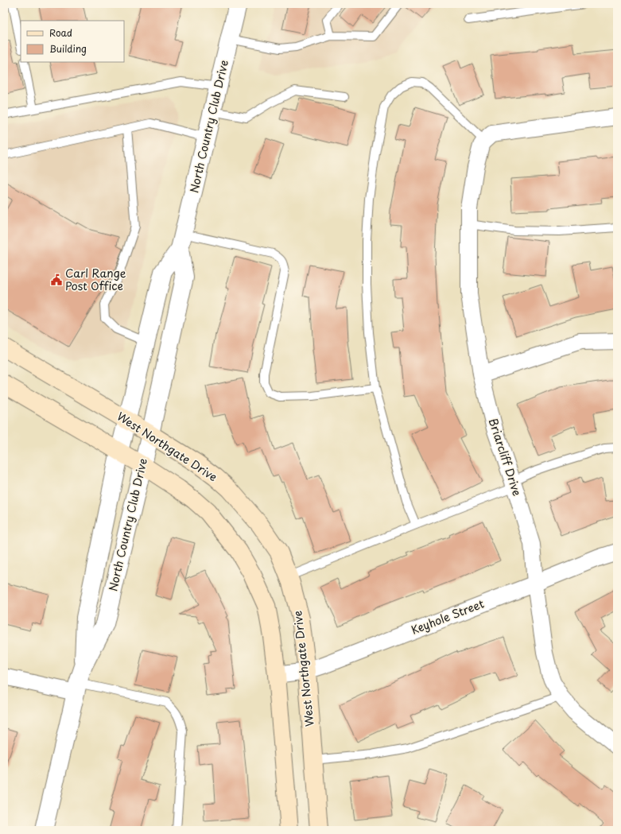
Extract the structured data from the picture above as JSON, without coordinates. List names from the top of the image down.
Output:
{
  "streets": {
    "main road": ["West Northgate Drive"],
    "street": ["North Country Club Drive", "Briarcliff Drive", "Keyhole Street"]
  },
  "crossings": [
    ["North Country Club Drive", "West Northgate Drive"],
    ["West Northgate Drive", "Keyhole Street"],
    ["Briarcliff Drive", "Keyhole Street"]
  ],
  "places": {
    "public building": ["Carl Range Post Office"]
  },
  "legend": ["Road", "Building"]
}
